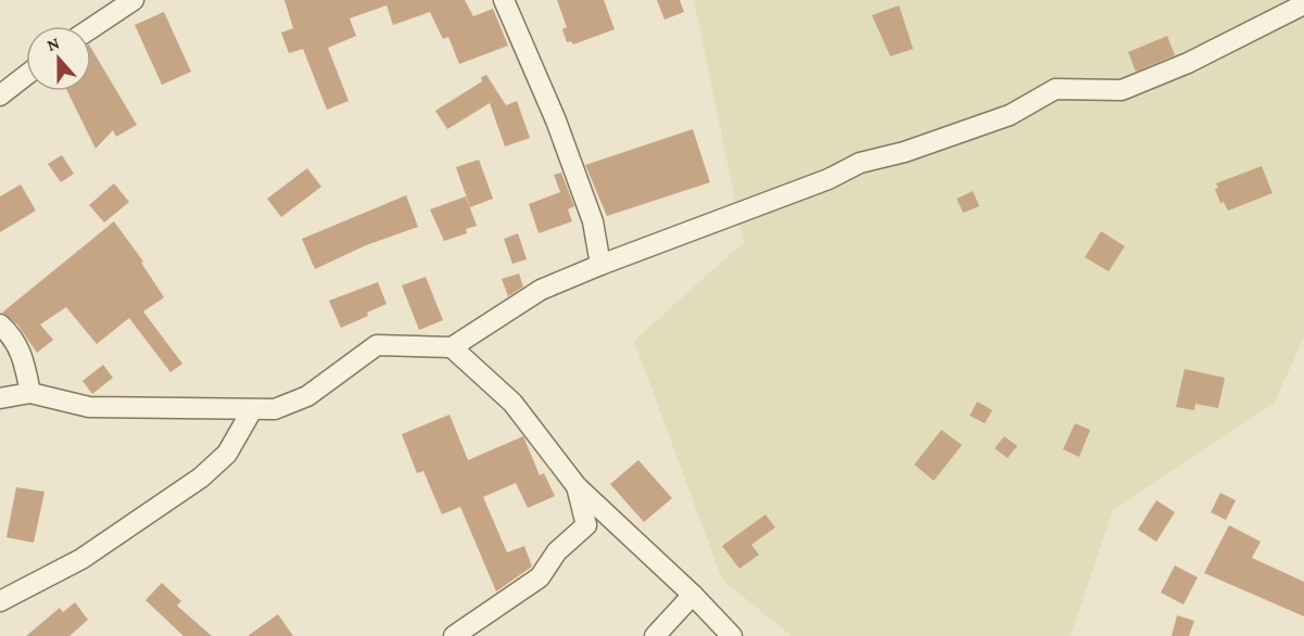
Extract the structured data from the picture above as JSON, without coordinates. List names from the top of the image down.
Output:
{
  "north": "top"
}
